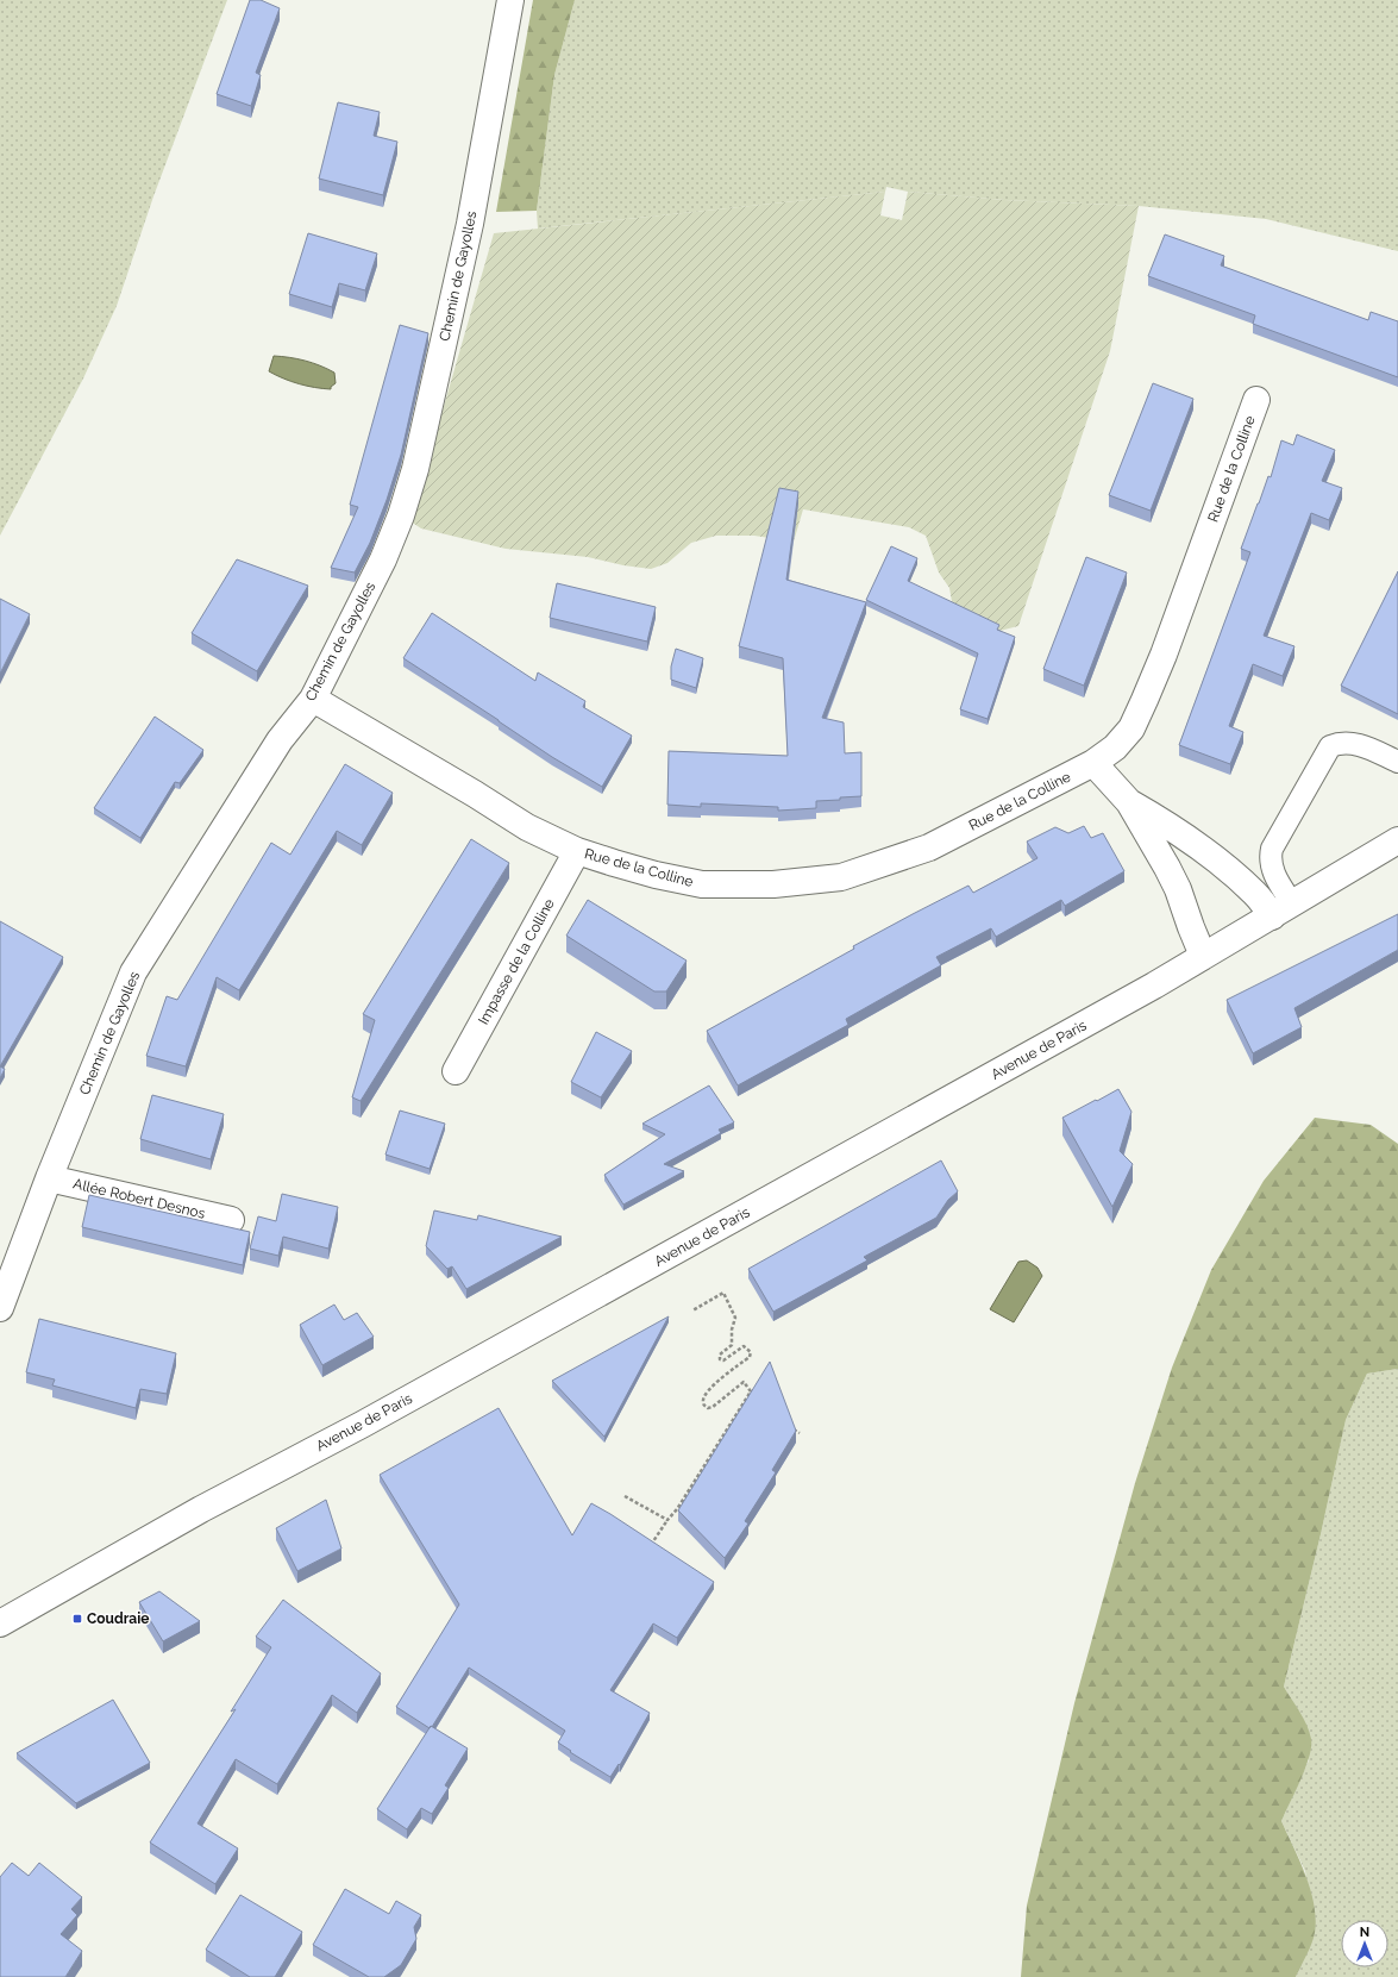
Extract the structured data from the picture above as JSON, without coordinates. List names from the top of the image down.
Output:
{
  "streets": {
    "street": [
      "Chemin de Gayolles",
      "Rue de la Colline",
      "Impasse de la Colline",
      "Avenue de Paris",
      "Allée Robert Desnos"
    ]
  },
  "crossings": [
    ["Chemin de Gayolles", "Rue de la Colline"],
    ["Chemin de Gayolles", "Allée Robert Desnos"],
    ["Rue de la Colline", "Impasse de la Colline"]
  ],
  "places": {
    "transit": ["Coudraie"]
  },
  "north": "top"
}
